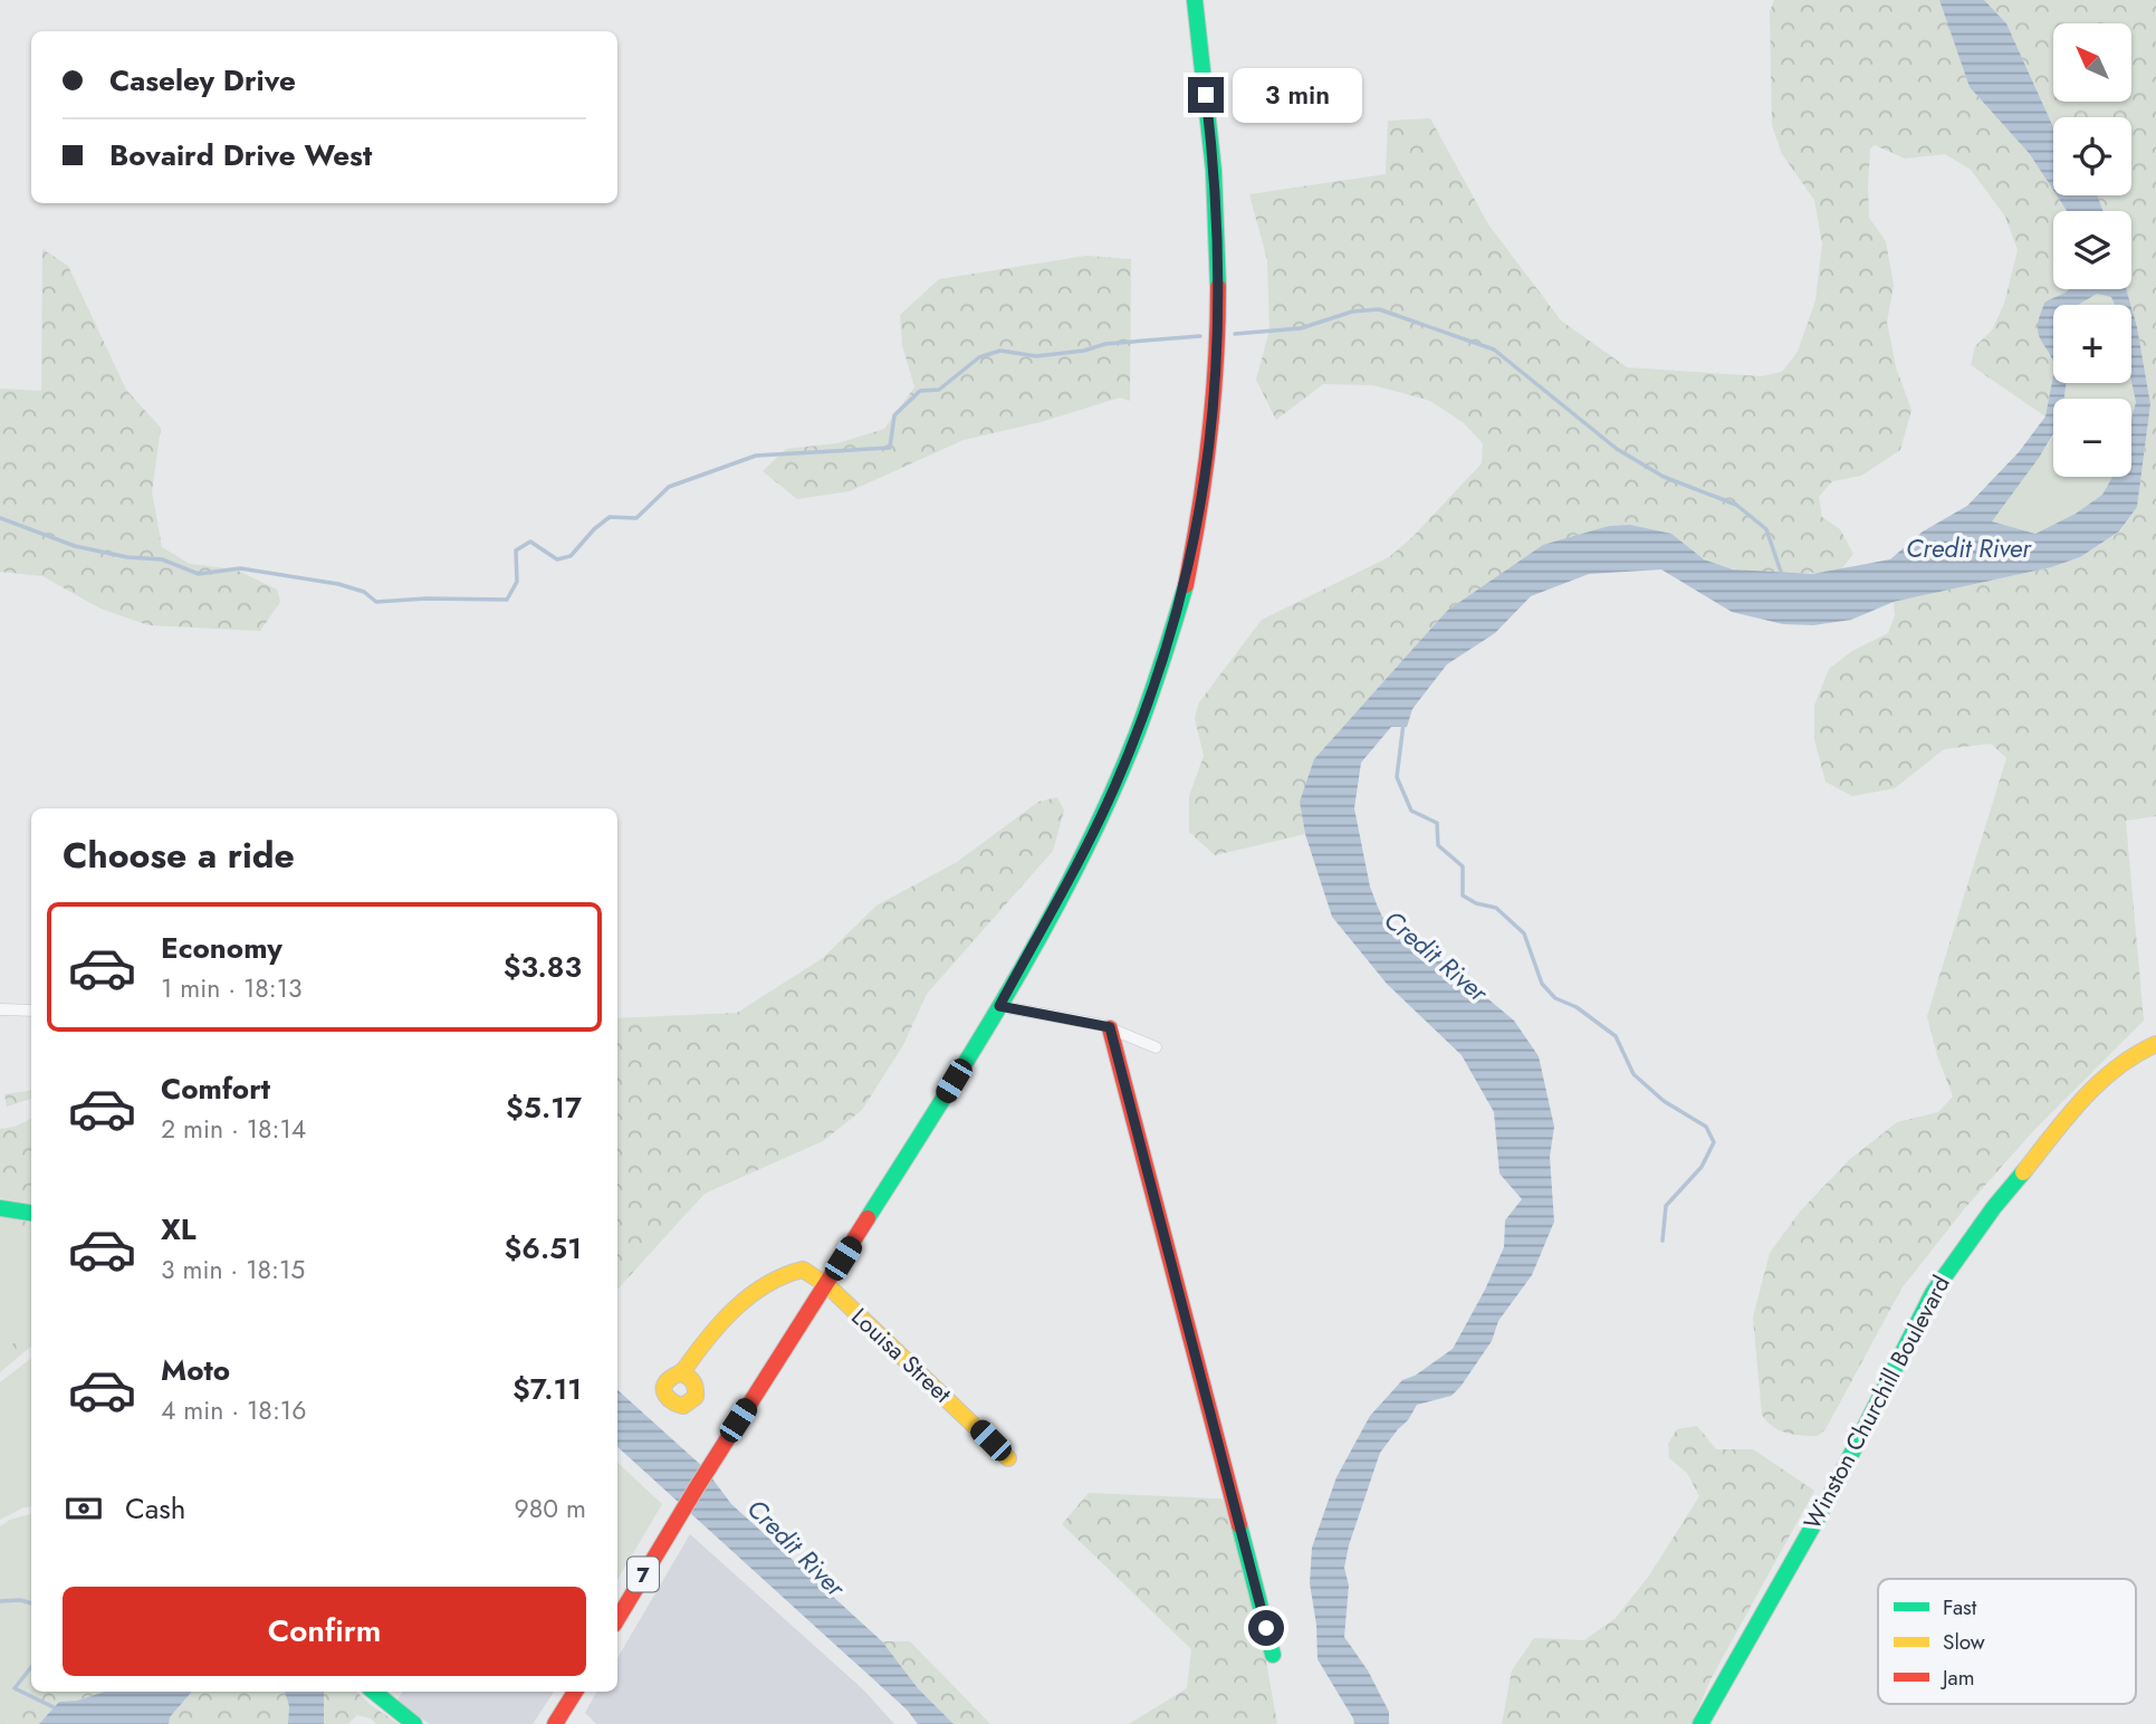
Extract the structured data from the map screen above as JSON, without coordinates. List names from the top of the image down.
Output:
{
  "streets": {
    "main road": ["Louisa Street", "Winston Churchill Boulevard", "7"]
  },
  "crossings": [
    ["Louisa Street", "7"]
  ],
  "water": ["Credit River"],
  "legend": ["Fast", "Slow", "Jam"],
  "north": "top left",
  "page": {
    "map_buttons": ["+", "−"],
    "banner": ["Caseley Drive", "Bovaird Drive West"],
    "bubble": "3 min",
    "heading": "Choose a ride",
    "list": [
      {
        "name": "Economy",
        "note": "1 min · 18:13",
        "value": "$3.83"
      },
      {
        "name": "Comfort",
        "note": "2 min · 18:14",
        "value": "$5.17"
      },
      {
        "name": "XL",
        "note": "3 min · 18:15",
        "value": "$6.51"
      },
      {
        "name": "Moto",
        "note": "4 min · 18:16",
        "value": "$7.11"
      }
    ],
    "pay": ["Cash", "980 m"],
    "buttons": "Confirm"
  }
}
